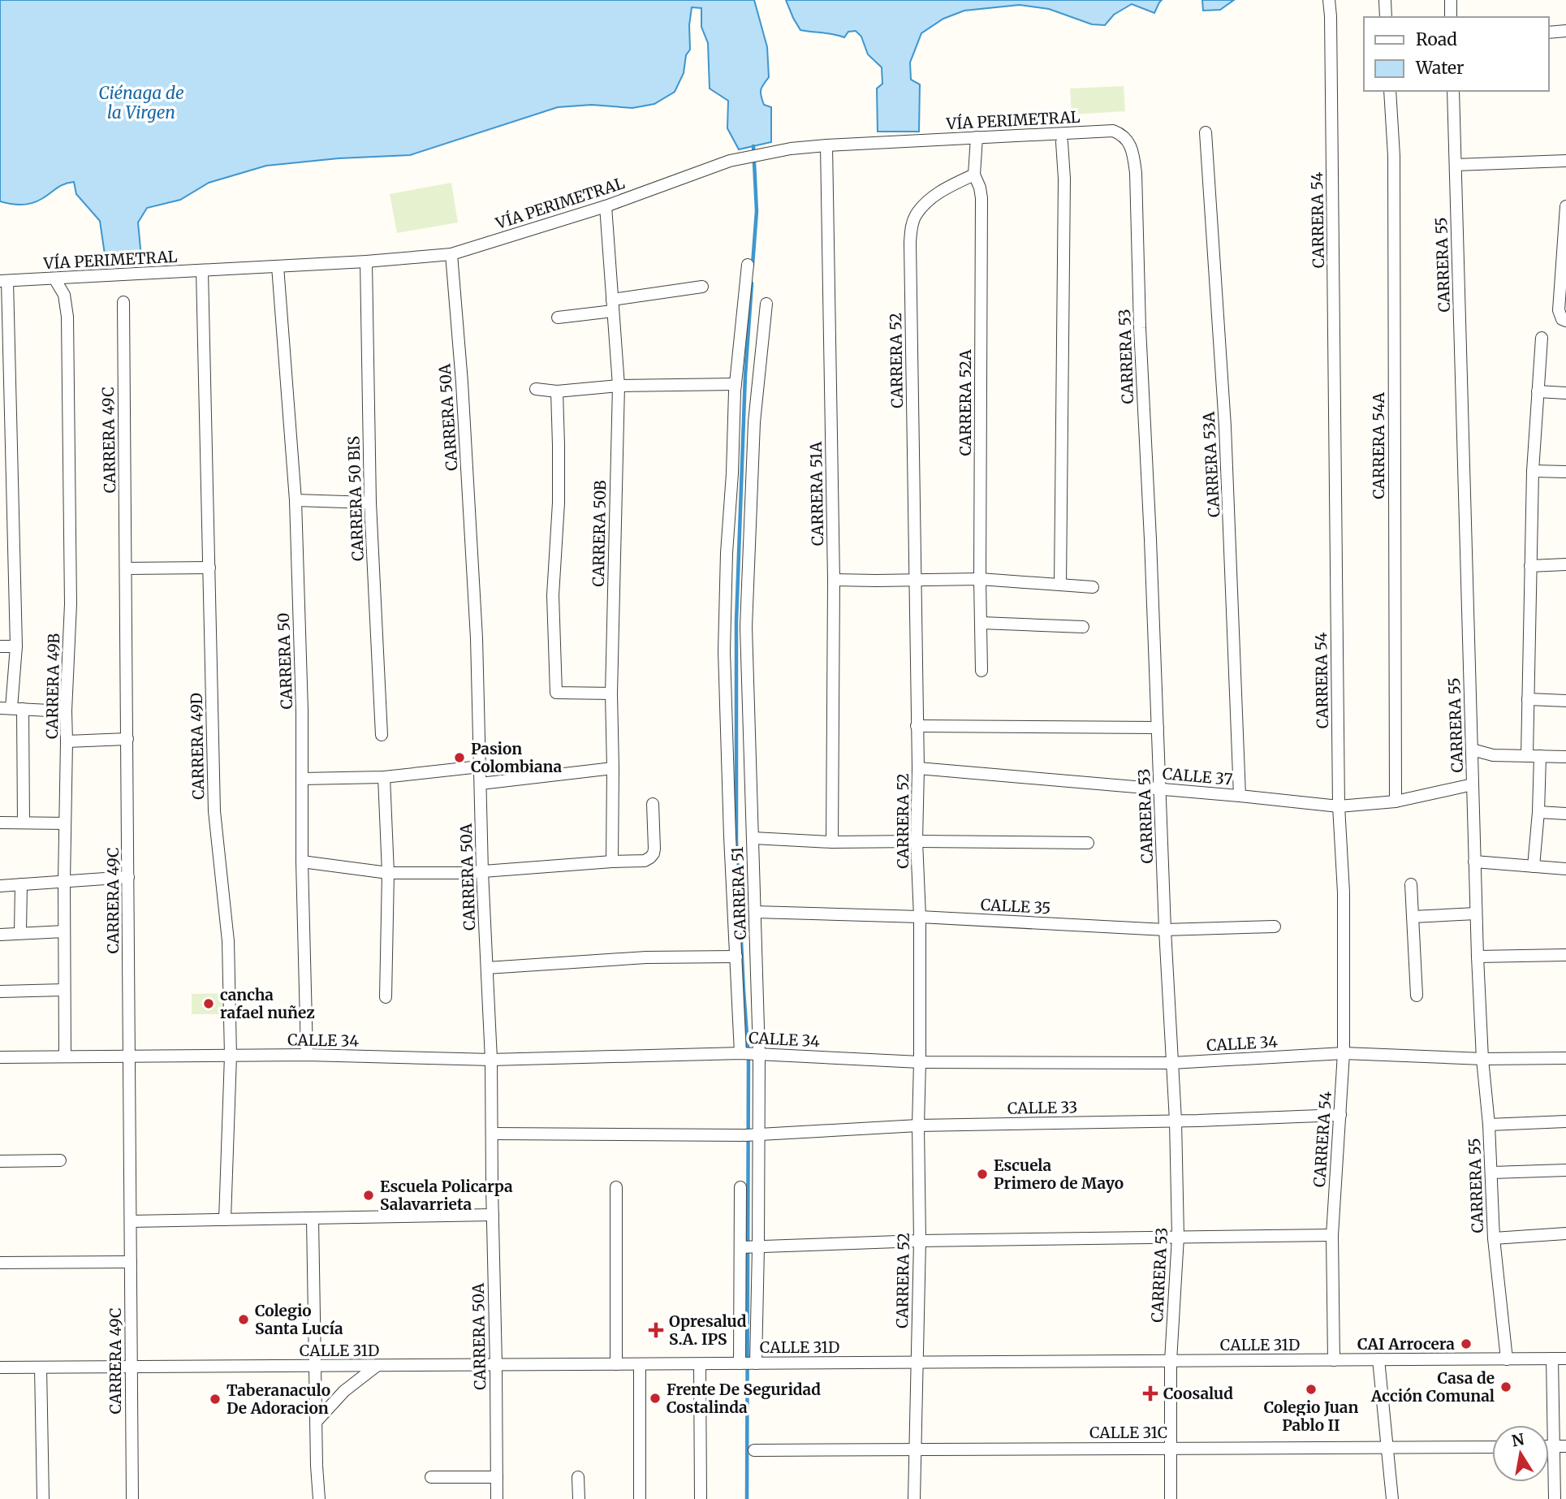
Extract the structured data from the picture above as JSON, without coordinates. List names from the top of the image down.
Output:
{
  "streets": {
    "street": [
      "VÍA PERIMETRAL",
      "CARRERA 54",
      "CARRERA 55",
      "CARRERA 53",
      "CARRERA 52",
      "CARRERA 52A",
      "CARRERA 50A",
      "CARRERA 49C",
      "CARRERA 54A",
      "CARRERA 53A",
      "CARRERA 51A",
      "CARRERA 50 BIS",
      "CARRERA 50B",
      "CARRERA 50",
      "CARRERA 49B",
      "CARRERA 49D",
      "CALLE 37",
      "CARRERA 51",
      "CALLE 35",
      "CALLE 34",
      "CALLE 33",
      "CALLE 31D",
      "CALLE 31C"
    ]
  },
  "crossings": [
    ["VÍA PERIMETRAL", "CARRERA 53"],
    ["VÍA PERIMETRAL", "CARRERA 52A"],
    ["VÍA PERIMETRAL", "CARRERA 50A"],
    ["VÍA PERIMETRAL", "CARRERA 51A"],
    ["VÍA PERIMETRAL", "CARRERA 50 BIS"],
    ["VÍA PERIMETRAL", "CARRERA 50B"],
    ["VÍA PERIMETRAL", "CARRERA 50"],
    ["VÍA PERIMETRAL", "CARRERA 49B"],
    ["VÍA PERIMETRAL", "CARRERA 49D"],
    ["CARRERA 54", "CALLE 37"],
    ["CARRERA 54", "CALLE 34"],
    ["CARRERA 54", "CALLE 33"],
    ["CARRERA 54", "CALLE 31D"],
    ["CARRERA 55", "CALLE 37"],
    ["CARRERA 55", "CALLE 34"],
    ["CARRERA 55", "CALLE 31D"],
    ["CARRERA 53", "CALLE 37"],
    ["CARRERA 53", "CALLE 35"],
    ["CARRERA 53", "CALLE 34"],
    ["CARRERA 53", "CALLE 33"],
    ["CARRERA 53", "CALLE 31D"],
    ["CARRERA 53", "CALLE 31C"],
    ["CARRERA 52", "CARRERA 52A"],
    ["CARRERA 52", "CALLE 37"],
    ["CARRERA 52", "CALLE 35"],
    ["CARRERA 52", "CALLE 34"],
    ["CARRERA 52", "CALLE 33"],
    ["CARRERA 52", "CALLE 31D"],
    ["CARRERA 52", "CALLE 31C"],
    ["CARRERA 50A", "CALLE 34"],
    ["CARRERA 50A", "CALLE 33"],
    ["CARRERA 50A", "CALLE 31D"],
    ["CARRERA 49C", "CALLE 34"],
    ["CARRERA 49C", "CALLE 31D"],
    ["CARRERA 54A", "CALLE 37"],
    ["CARRERA 53A", "CALLE 37"],
    ["CARRERA 50", "CALLE 34"],
    ["CARRERA 49B", "CALLE 34"],
    ["CARRERA 49D", "CALLE 34"],
    ["CARRERA 51", "CALLE 35"],
    ["CARRERA 51", "CALLE 34"],
    ["CARRERA 51", "CALLE 33"],
    ["CARRERA 51", "CALLE 31D"]
  ],
  "water": ["Ciénaga de la Virgen"],
  "places": {
    "other": [
      "Pasion Colombiana",
      "cancha rafael nuñez",
      "Escuela Primero de Mayo",
      "Escuela Policarpa Salavarrieta",
      "Colegio Santa Lucía",
      "CAI Arrocera",
      "Casa de Acción Comunal",
      "Colegio Juan Pablo II",
      "Frente De Seguridad Costalinda",
      "Taberanaculo De Adoracion"
    ],
    "health": ["Opresalud S.A. IPS", "Coosalud"]
  },
  "legend": ["Road", "Water"],
  "north": "top"
}
